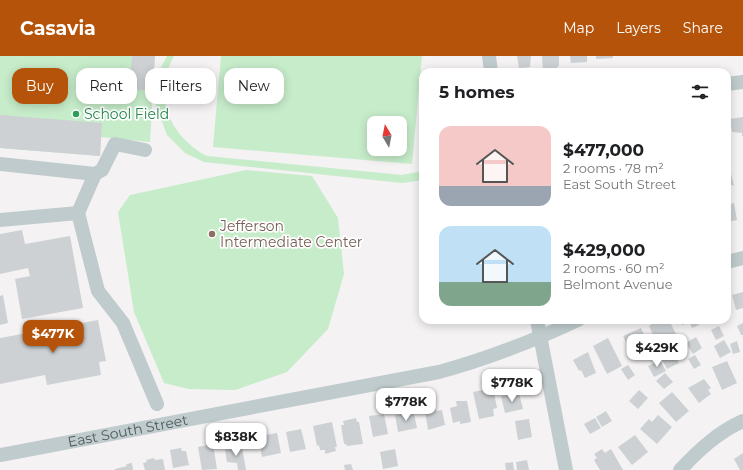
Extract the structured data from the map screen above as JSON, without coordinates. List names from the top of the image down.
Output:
{
  "streets": {
    "street": ["East South Street"]
  },
  "places": ["School Field", "Jefferson Intermediate Center"],
  "north": "top",
  "page": {
    "header": "Casavia",
    "nav": ["Map", "Layers", "Share"],
    "chip": [
      "Buy",
      "Rent",
      "Filters",
      "New"
    ],
    "heading": "5 homes",
    "list": [
      {
        "name": "$477,000",
        "note": "2 rooms · 78 m² · East South Street"
      },
      {
        "name": "$429,000",
        "note": "2 rooms · 60 m² · Belmont Avenue"
      }
    ],
    "price": [
      "$477K",
      "$429K",
      "$778K",
      "$778K",
      "$838K"
    ]
  }
}
